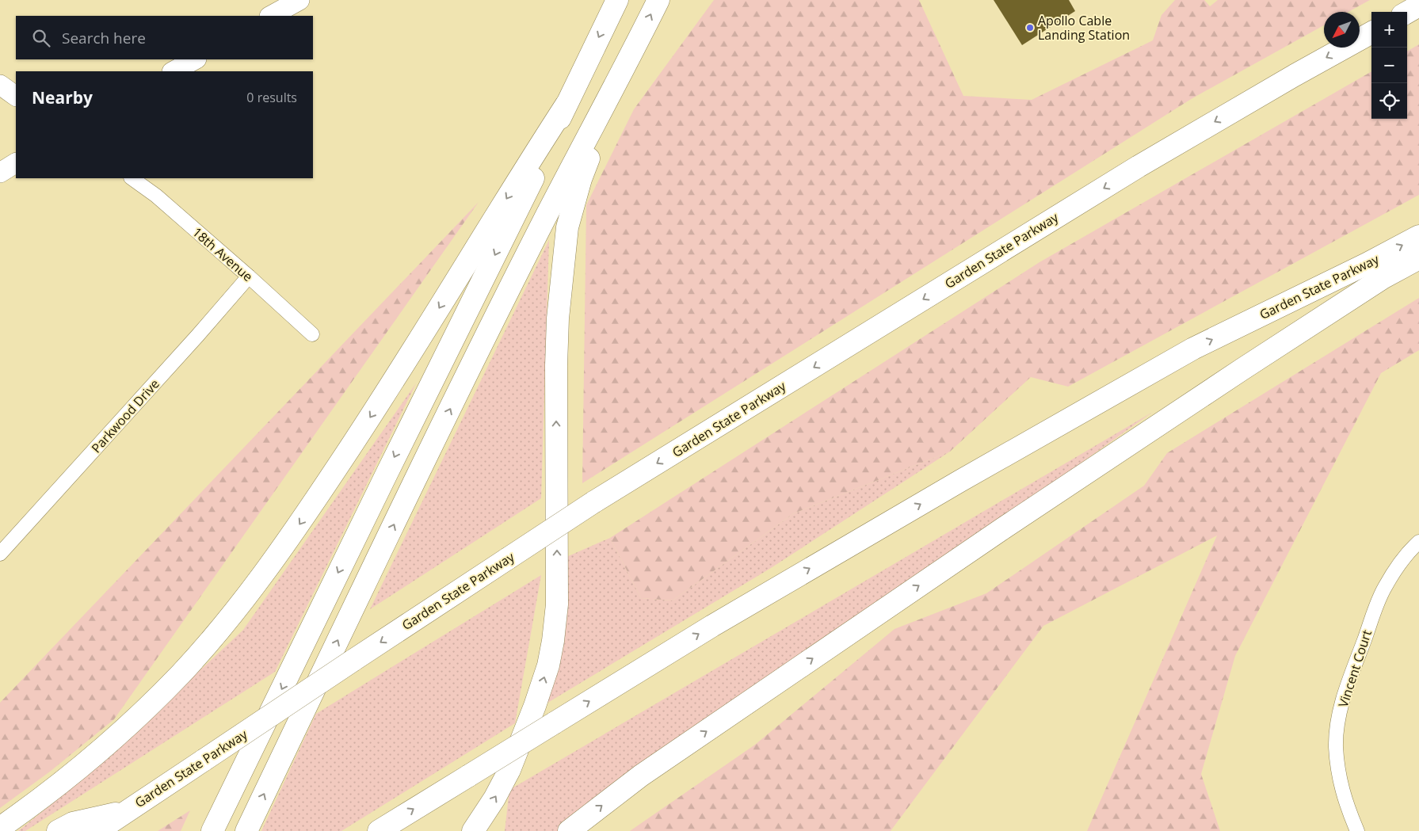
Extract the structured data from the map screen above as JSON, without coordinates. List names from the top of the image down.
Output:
{
  "streets": {
    "highway": ["Garden State Parkway"],
    "street": ["18th Avenue", "Parkwood Drive", "Vincent Court"]
  },
  "crossings": [
    ["18th Avenue", "Parkwood Drive"]
  ],
  "places": ["Apollo Cable Landing Station"],
  "north": "bottom left",
  "page": {
    "map_buttons": ["+", "−"],
    "search": "Search here",
    "heading": ["Nearby", "0 results"]
  }
}
